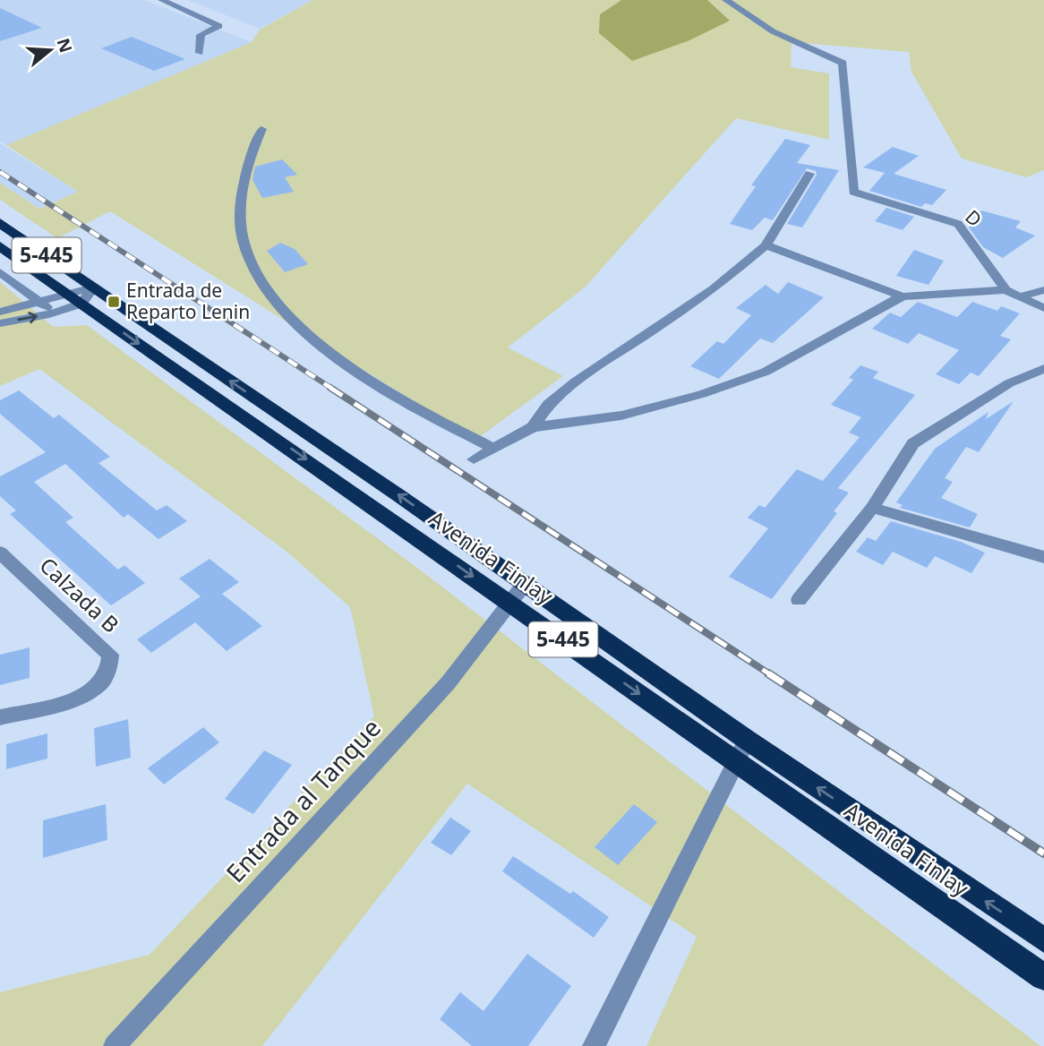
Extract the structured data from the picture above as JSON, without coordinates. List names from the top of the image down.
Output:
{
  "streets": {
    "highway": ["5-445", "Avenida Finlay"],
    "street": ["D", "Calzada B", "Entrada al Tanque"]
  },
  "crossings": [
    ["Avenida Finlay", "Entrada al Tanque"]
  ],
  "places": {
    "transit": ["Entrada de Reparto Lenin"]
  },
  "north": "right"
}
